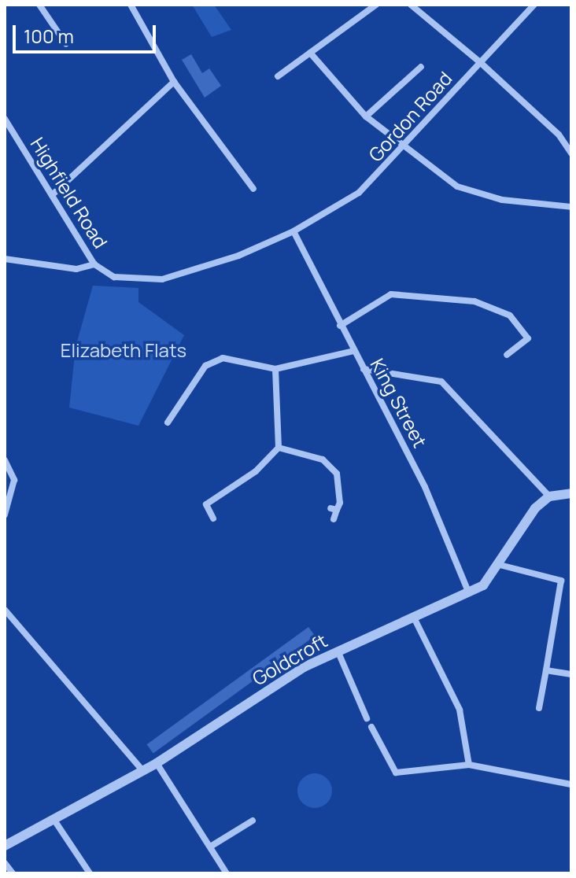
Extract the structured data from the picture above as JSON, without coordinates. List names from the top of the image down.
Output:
{
  "streets": {
    "street": [
      "Gordon Road",
      "Highfield Road",
      "King Street",
      "Goldcroft"
    ]
  },
  "crossings": [
    ["Gordon Road", "Highfield Road"],
    ["Gordon Road", "King Street"],
    ["Highfield Road", "King Street"],
    ["King Street", "Goldcroft"]
  ],
  "parks": ["Elizabeth Flats"],
  "scale_bar": "100 m"
}
